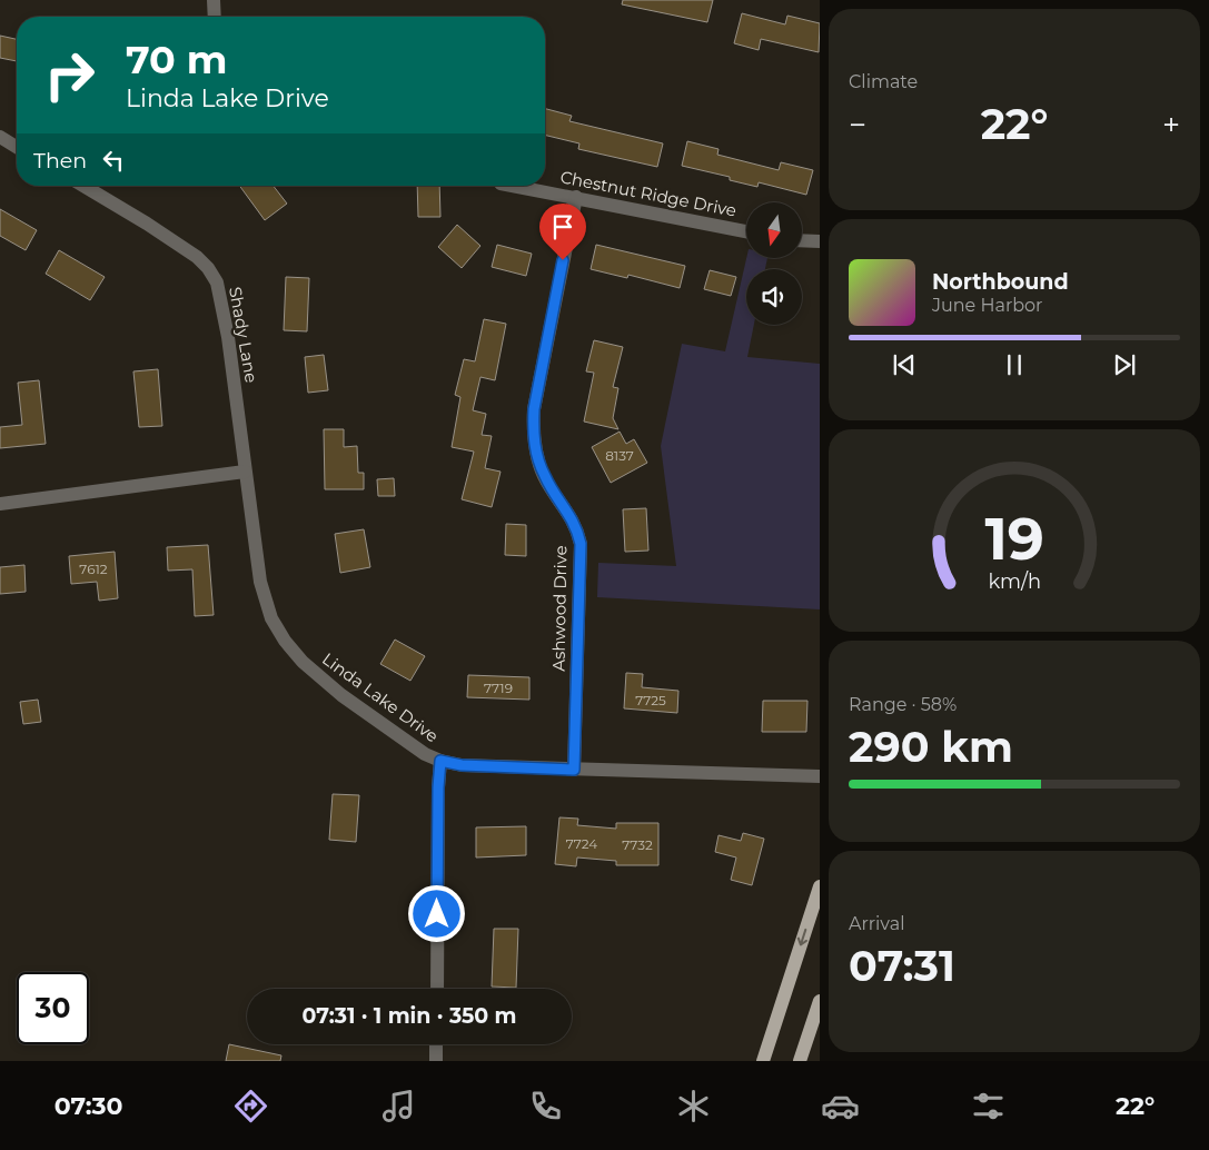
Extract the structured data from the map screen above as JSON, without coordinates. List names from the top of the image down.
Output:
{
  "streets": {
    "street": [
      "Chestnut Ridge Drive",
      "Shady Lane",
      "Ashwood Drive",
      "Linda Lake Drive"
    ]
  },
  "crossings": [
    ["Chestnut Ridge Drive", "Ashwood Drive"],
    ["Shady Lane", "Linda Lake Drive"],
    ["Ashwood Drive", "Linda Lake Drive"]
  ],
  "house_numbers": [
    "8137",
    "7612",
    "7719",
    "7725",
    "7724",
    "7732"
  ],
  "north": "bottom",
  "page": {
    "tile": [
      "Climate",
      ["Range · 58%", "290 km"],
      ["Arrival", "07:31"]
    ],
    "turn": ["70 m", "Linda Lake Drive"],
    "heat": ["−", "22°", "+"],
    "then": "Then",
    "song": ["Northbound", "June Harbor"],
    "limit": "30",
    "trip": "07:31 · 1 min · 350 m",
    "tabs": ["07:30", "22°"],
    "gauge": ["19", "km/h"]
  }
}
